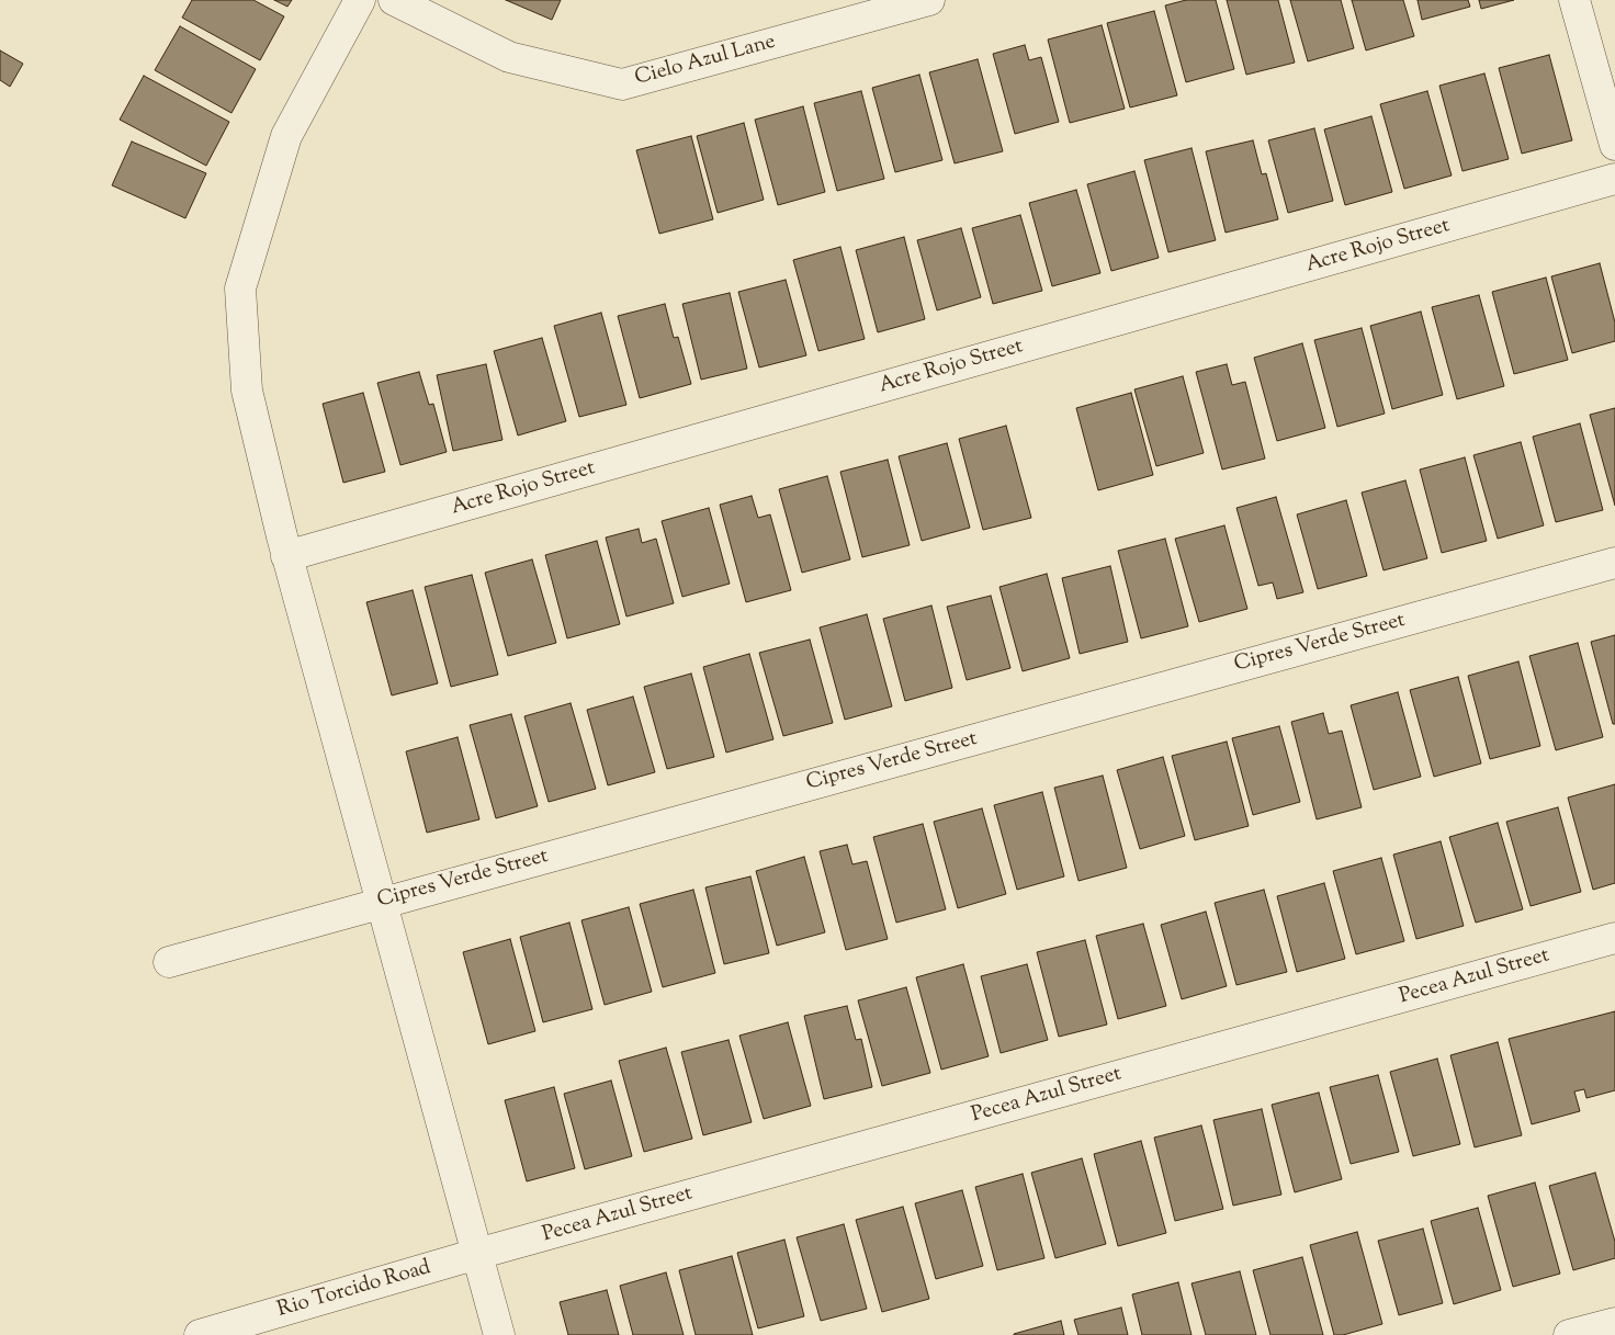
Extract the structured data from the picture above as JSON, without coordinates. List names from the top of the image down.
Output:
{
  "streets": {
    "street": [
      "Cielo Azul Lane",
      "Acre Rojo Street",
      "Cipres Verde Street",
      "Pecea Azul Street",
      "Rio Torcido Road"
    ]
  },
  "crossings": [
    ["Pecea Azul Street", "Rio Torcido Road"]
  ]
}
